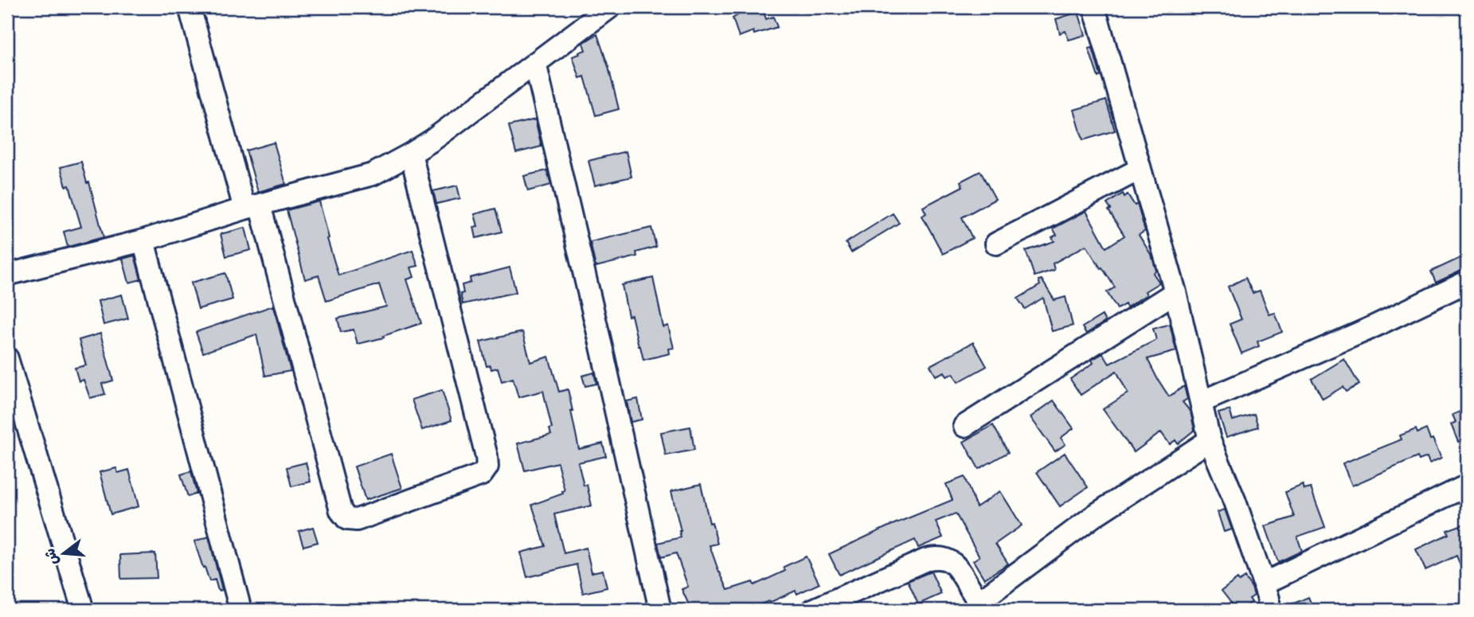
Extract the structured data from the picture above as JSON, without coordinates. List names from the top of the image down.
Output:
{
  "north": "left"
}
